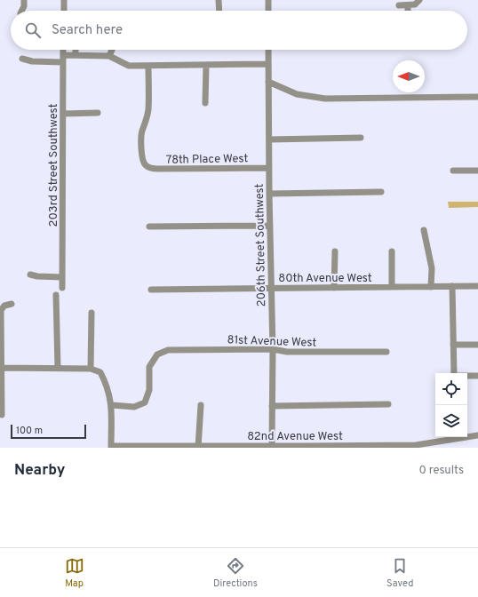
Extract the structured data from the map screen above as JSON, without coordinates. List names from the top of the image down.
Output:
{
  "streets": {
    "street": [
      "78th Place West",
      "203rd Street Southwest",
      "206th Street Southwest",
      "80th Avenue West",
      "81st Avenue West",
      "82nd Avenue West"
    ]
  },
  "crossings": [
    ["78th Place West", "206th Street Southwest"],
    ["206th Street Southwest", "80th Avenue West"],
    ["206th Street Southwest", "81st Avenue West"],
    ["206th Street Southwest", "82nd Avenue West"]
  ],
  "scale_bar": "100 m",
  "north": "left",
  "page": {
    "search": "Search here",
    "scale": "100 m",
    "heading": ["Nearby", "0 results"],
    "nav": ["Map", "Directions", "Saved"]
  }
}
